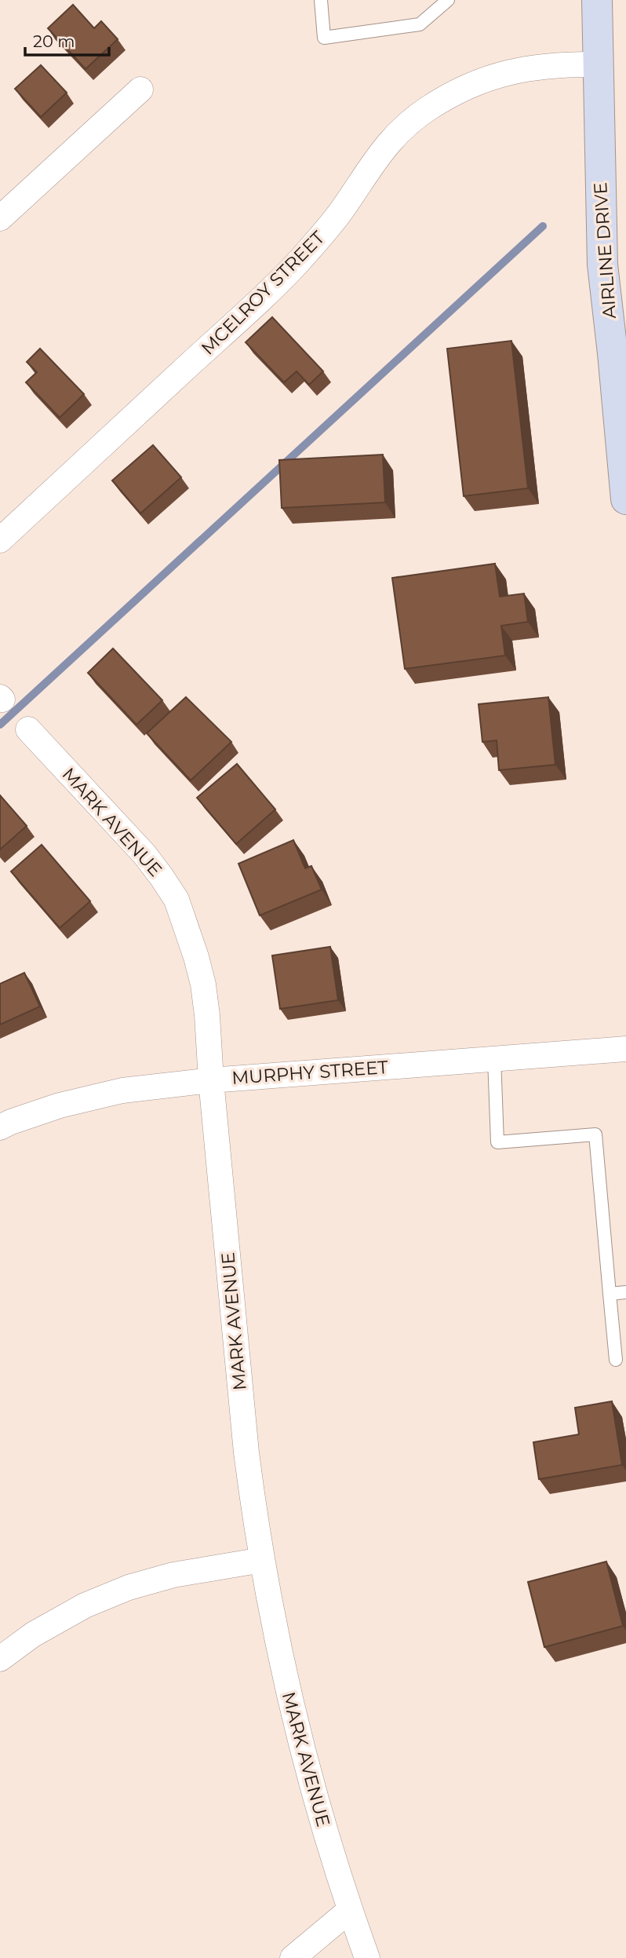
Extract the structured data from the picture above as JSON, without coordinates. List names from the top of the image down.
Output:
{
  "streets": {
    "main road": ["AIRLINE DRIVE"],
    "street": ["MCELROY STREET", "MARK AVENUE", "MURPHY STREET"]
  },
  "crossings": [
    ["AIRLINE DRIVE", "MCELROY STREET"],
    ["MARK AVENUE", "MURPHY STREET"]
  ],
  "scale_bar": "20 m"
}
